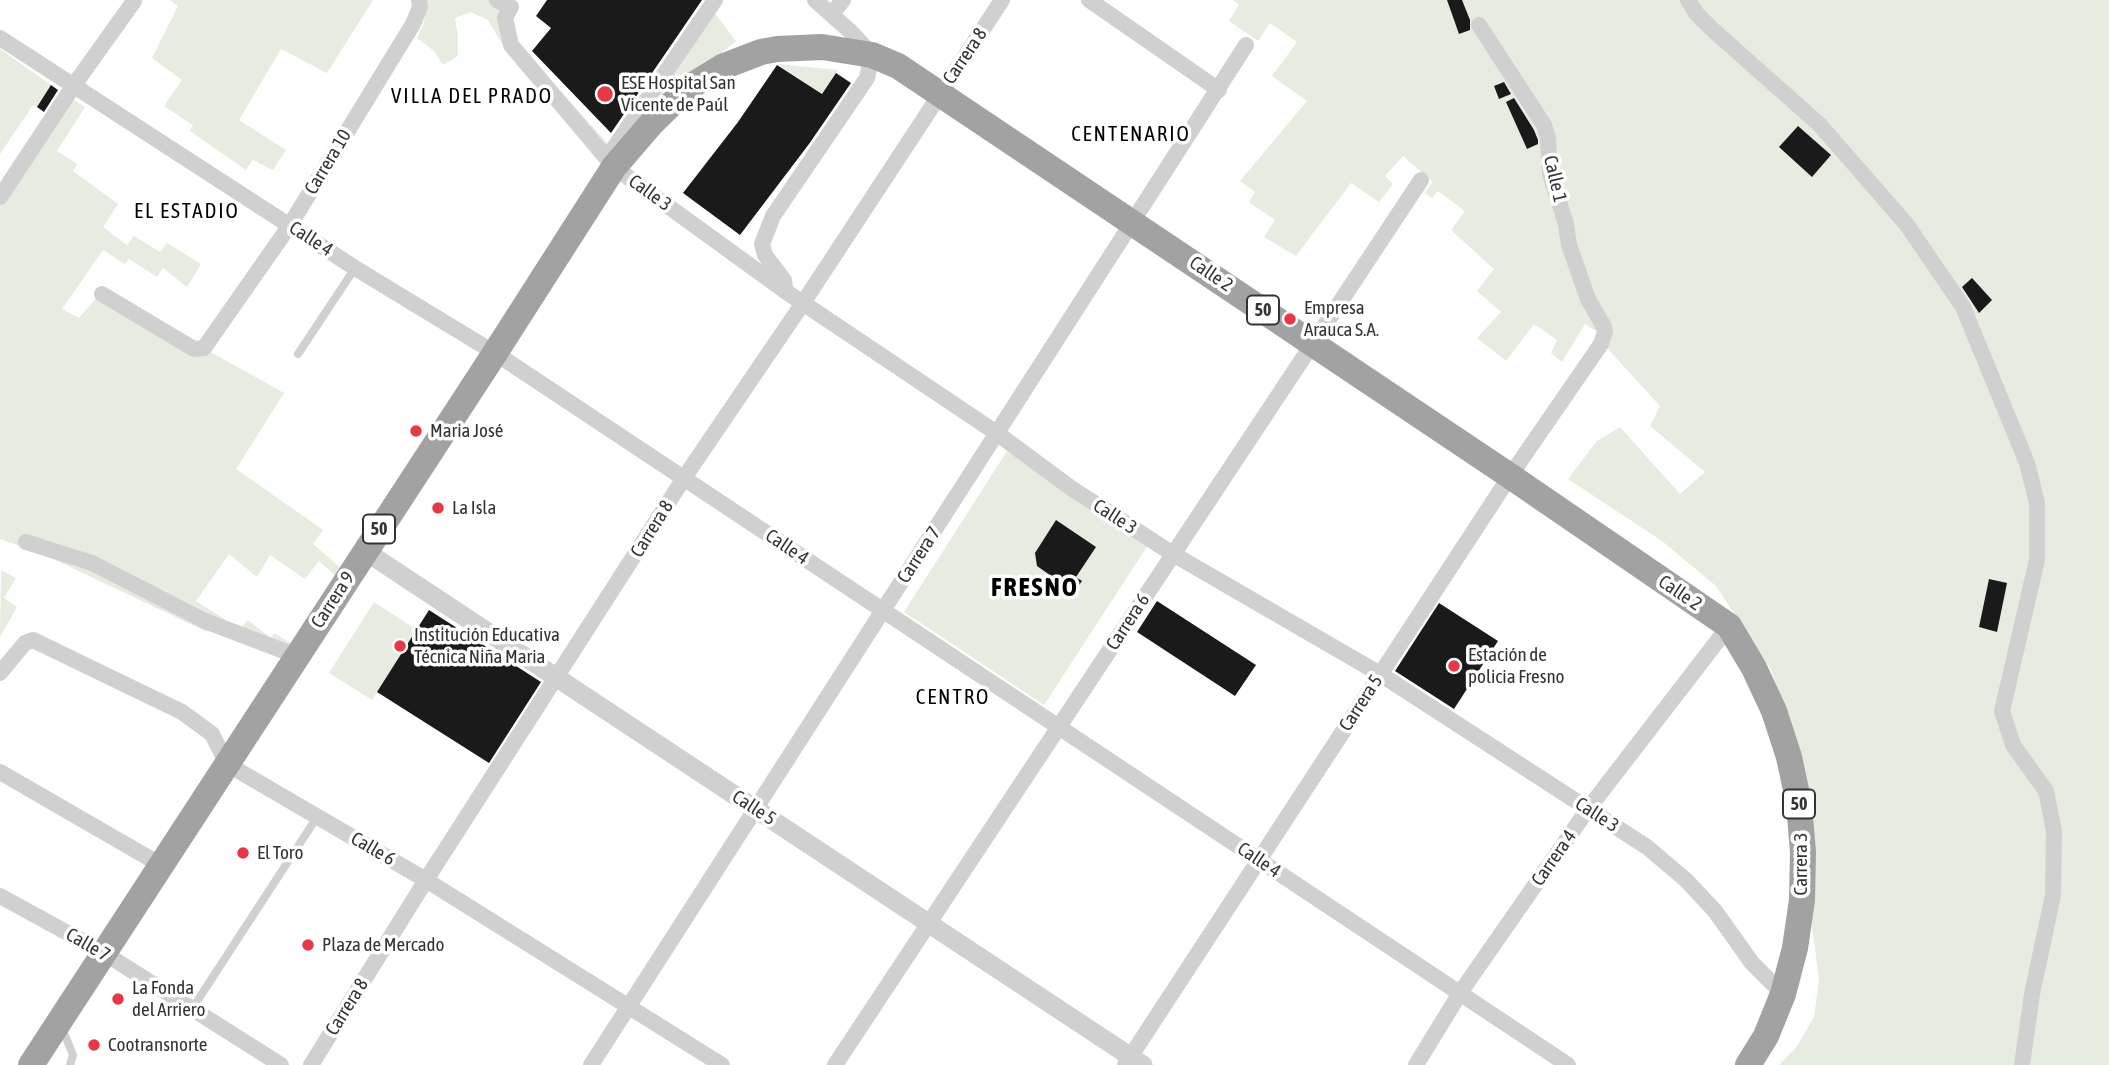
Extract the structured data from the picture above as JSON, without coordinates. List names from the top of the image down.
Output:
{
  "streets": {
    "highway": [
      "Calle 2",
      "50",
      "Carrera 9",
      "Carrera 3"
    ],
    "street": [
      "Carrera 8",
      "Carrera 10",
      "Calle 1",
      "Calle 3",
      "Calle 4",
      "Carrera 7",
      "Carrera 6",
      "Carrera 5",
      "Calle 5",
      "Calle 6",
      "Carrera 4",
      "Calle 7"
    ]
  },
  "crossings": [
    ["Carrera 8", "Calle 3"],
    ["Carrera 8", "Calle 4"],
    ["Carrera 8", "Calle 2"],
    ["Carrera 8", "Calle 5"],
    ["Carrera 8", "Calle 6"],
    ["Carrera 10", "Calle 4"],
    ["Calle 1", "Carrera 5"],
    ["Calle 3", "Carrera 7"],
    ["Calle 3", "Carrera 9"],
    ["Calle 3", "Carrera 6"],
    ["Calle 3", "Carrera 5"],
    ["Calle 3", "Carrera 4"],
    ["Calle 3", "Carrera 3"],
    ["Calle 4", "Carrera 7"],
    ["Calle 4", "Carrera 9"],
    ["Calle 4", "Carrera 6"],
    ["Calle 4", "Carrera 5"],
    ["Calle 4", "Carrera 4"],
    ["Calle 2", "Carrera 7"],
    ["Calle 2", "Carrera 9"],
    ["Calle 2", "Carrera 6"],
    ["Calle 2", "Carrera 5"],
    ["Calle 2", "Carrera 4"],
    ["Calle 2", "Carrera 3"],
    ["Carrera 7", "Calle 5"],
    ["Carrera 7", "Calle 6"],
    ["Carrera 9", "Calle 5"],
    ["Carrera 9", "Calle 6"],
    ["Carrera 9", "Calle 7"],
    ["Carrera 6", "Calle 5"],
    ["Carrera 5", "Calle 5"],
    ["Carrera 4", "Carrera 3"]
  ],
  "districts": [
    "VILLA DEL PRADO",
    "CENTENARIO",
    "EL ESTADIO",
    "FRESNO",
    "CENTRO"
  ],
  "places": [
    "ESE Hospital San Vicente de Paúl",
    "Empresa Arauca S.A.",
    "Maria José",
    "La Isla",
    "Institución Educativa Técnica Niña Maria",
    "Estación de policia Fresno",
    "El Toro",
    "Plaza de Mercado",
    "La Fonda del Arriero",
    "Cootransnorte"
  ]
}
